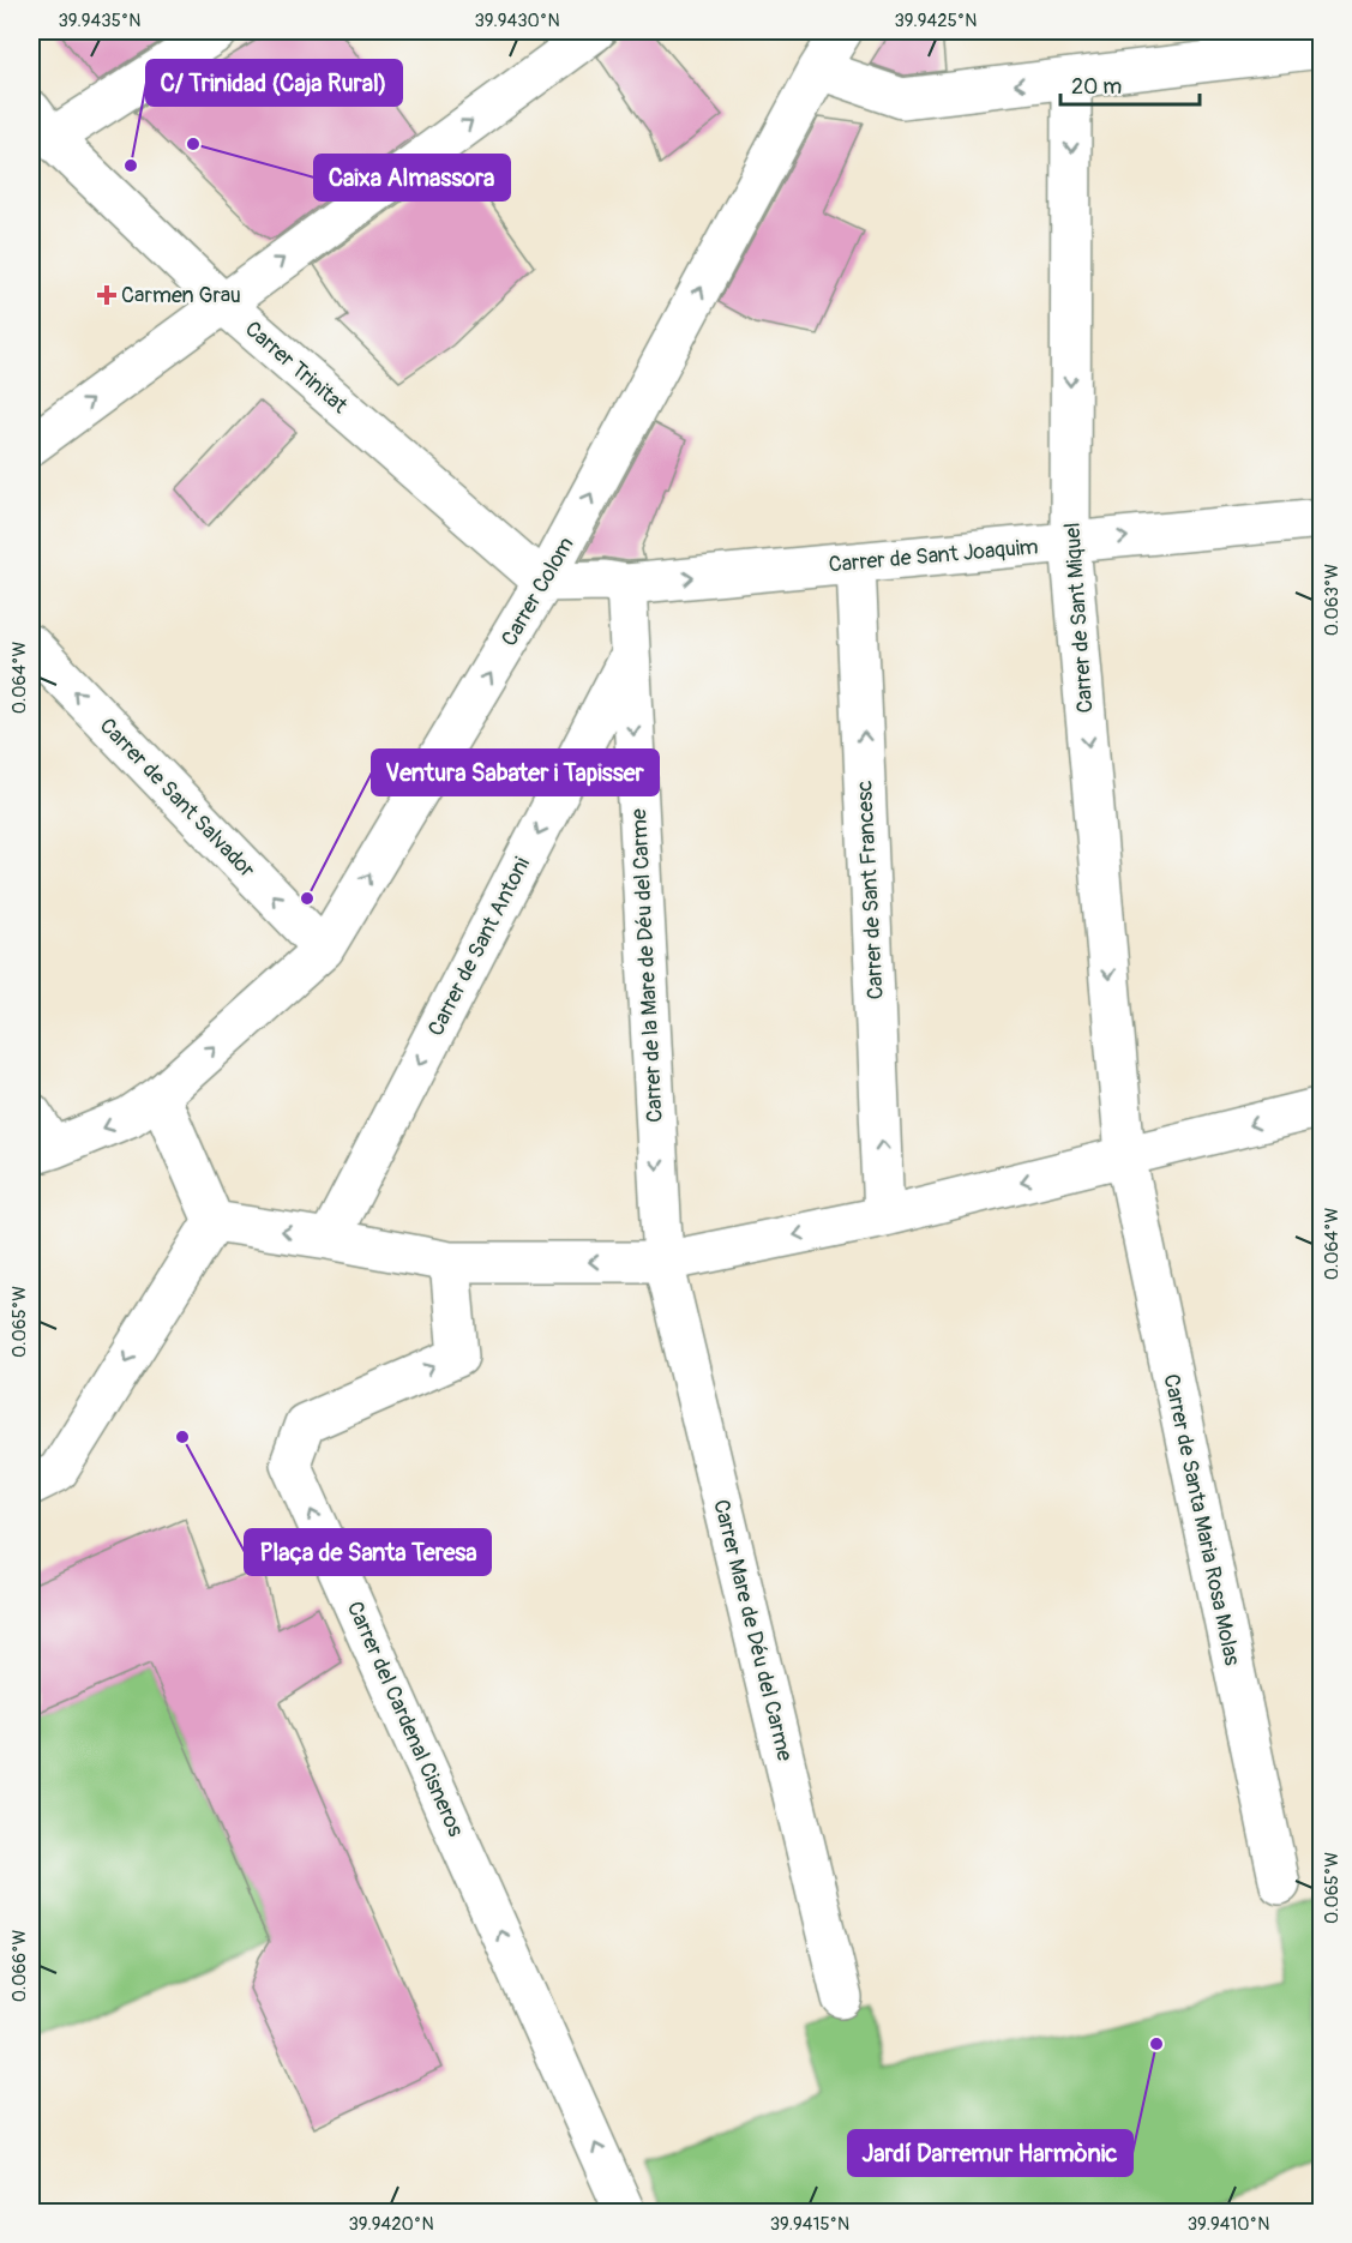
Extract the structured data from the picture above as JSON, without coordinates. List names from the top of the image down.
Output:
{
  "streets": {
    "street": [
      "Carrer Trinitat",
      "Carrer de Sant Joaquim",
      "Carrer Colom",
      "Carrer de Sant Miquel",
      "Carrer de Sant Salvador",
      "Carrer de Sant Francesc",
      "Carrer de Sant Antoni",
      "Carrer de la Mare de Déu del Carme",
      "Carrer de Santa Maria Rosa Molas",
      "Carrer Mare de Déu del Carme",
      "Carrer del Cardenal Cisneros"
    ]
  },
  "crossings": [
    ["Carrer Trinitat", "Carrer de Sant Joaquim"],
    ["Carrer Trinitat", "Carrer Colom"],
    ["Carrer de Sant Joaquim", "Carrer Colom"],
    ["Carrer de Sant Joaquim", "Carrer de Sant Miquel"],
    ["Carrer de Sant Joaquim", "Carrer de Sant Francesc"],
    ["Carrer de Sant Joaquim", "Carrer de la Mare de Déu del Carme"],
    ["Carrer Colom", "Carrer de Sant Salvador"],
    ["Carrer de Sant Miquel", "Carrer de Santa Maria Rosa Molas"],
    ["Carrer de Sant Antoni", "Carrer de la Mare de Déu del Carme"],
    ["Carrer de la Mare de Déu del Carme", "Carrer Mare de Déu del Carme"]
  ],
  "one_way": [
    "Carrer de Sant Joaquim",
    "Carrer de Sant Miquel",
    "Carrer de Sant Salvador",
    "Carrer de Sant Francesc",
    "Carrer de Sant Antoni",
    "Carrer de la Mare de Déu del Carme",
    "Carrer del Cardenal Cisneros"
  ],
  "places": {
    "other": [
      "Caixa Almassora",
      "C/ Trinidad (Caja Rural)",
      "Ventura Sabater i Tapisser",
      "Plaça de Santa Teresa",
      "Jardí Darremur Harmònic"
    ],
    "health": ["Carmen Grau"]
  },
  "scale_bar": "20 m",
  "coordinates": [
    "39.9435°N",
    "39.9430°N",
    "39.9425°N",
    "0.063°W",
    "0.064°W",
    "0.065°W",
    "0.066°W",
    "39.9420°N",
    "39.9415°N",
    "39.9410°N"
  ]
}
